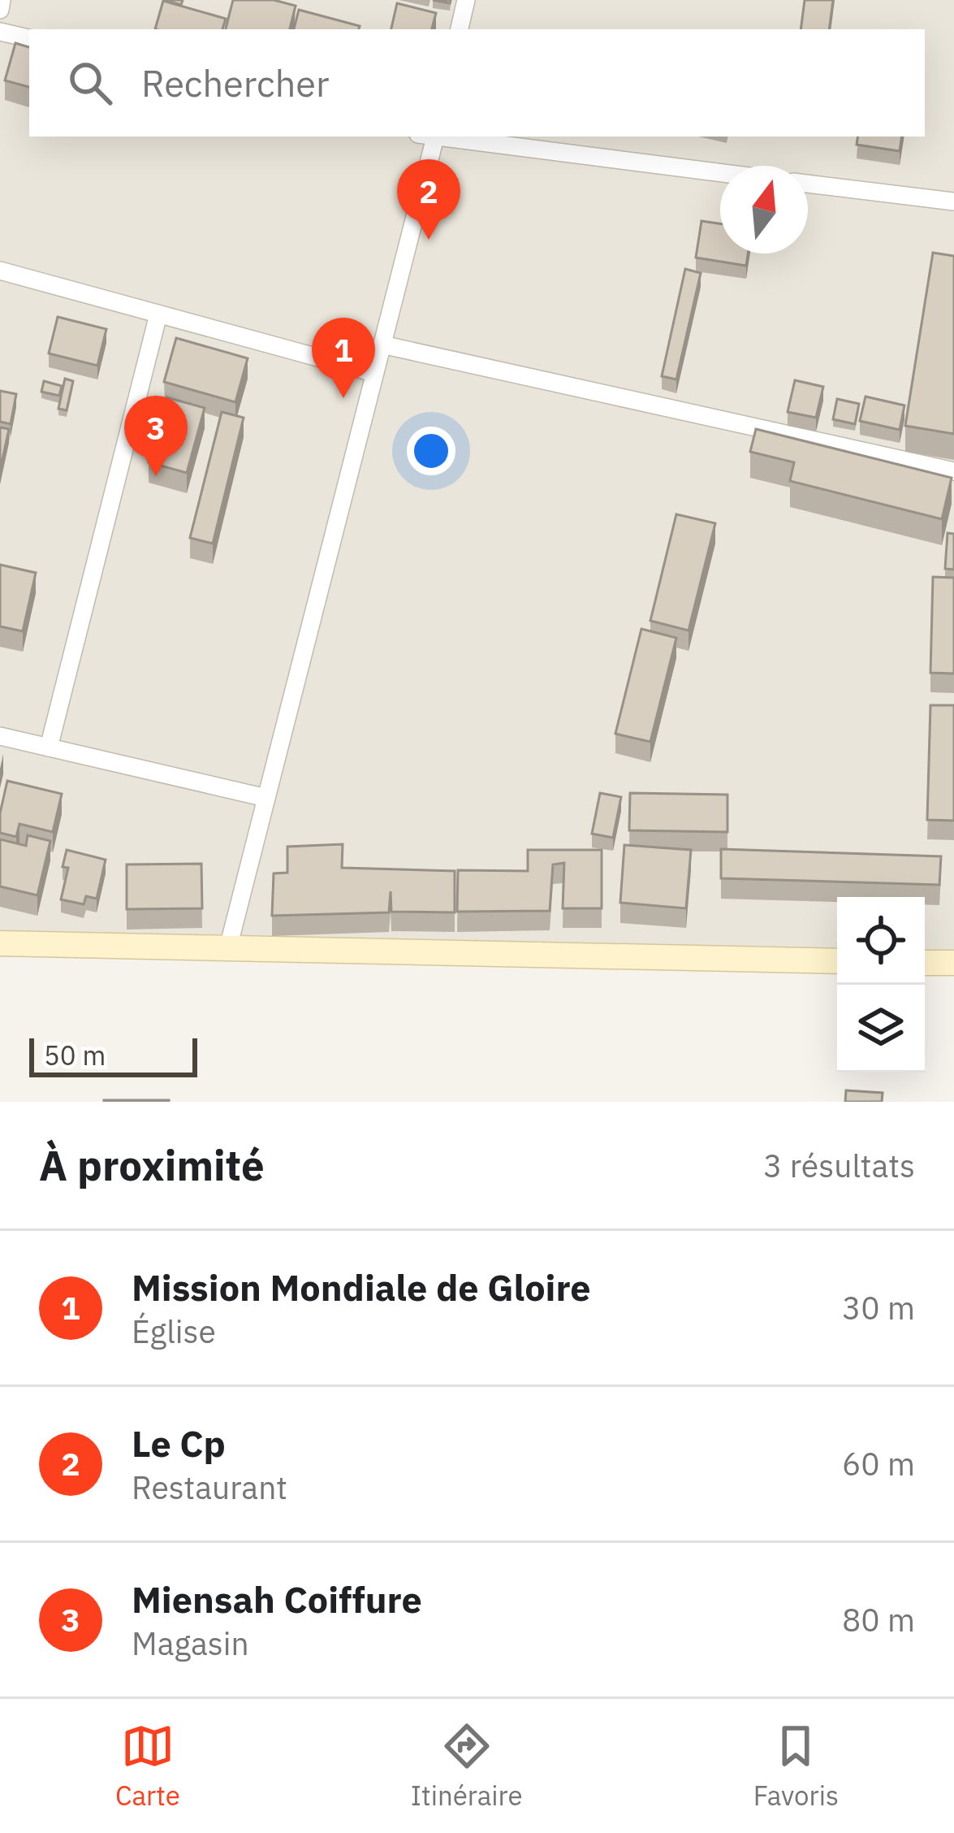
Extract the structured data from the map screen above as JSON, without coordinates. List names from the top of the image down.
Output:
{
  "scale_bar": "50 m",
  "north": "top",
  "page": {
    "search": "Rechercher",
    "pins": ["2", "1", "3"],
    "scale": "50 m",
    "heading": ["À proximité", "3 résultats"],
    "list": [
      {
        "mark": "1",
        "name": "Mission Mondiale de Gloire",
        "note": "Église",
        "value": "30 m"
      },
      {
        "mark": "2",
        "name": "Le Cp",
        "note": "Restaurant",
        "value": "60 m"
      },
      {
        "mark": "3",
        "name": "Miensah Coiffure",
        "note": "Magasin",
        "value": "80 m"
      }
    ],
    "nav": ["Carte", "Itinéraire", "Favoris"]
  }
}
